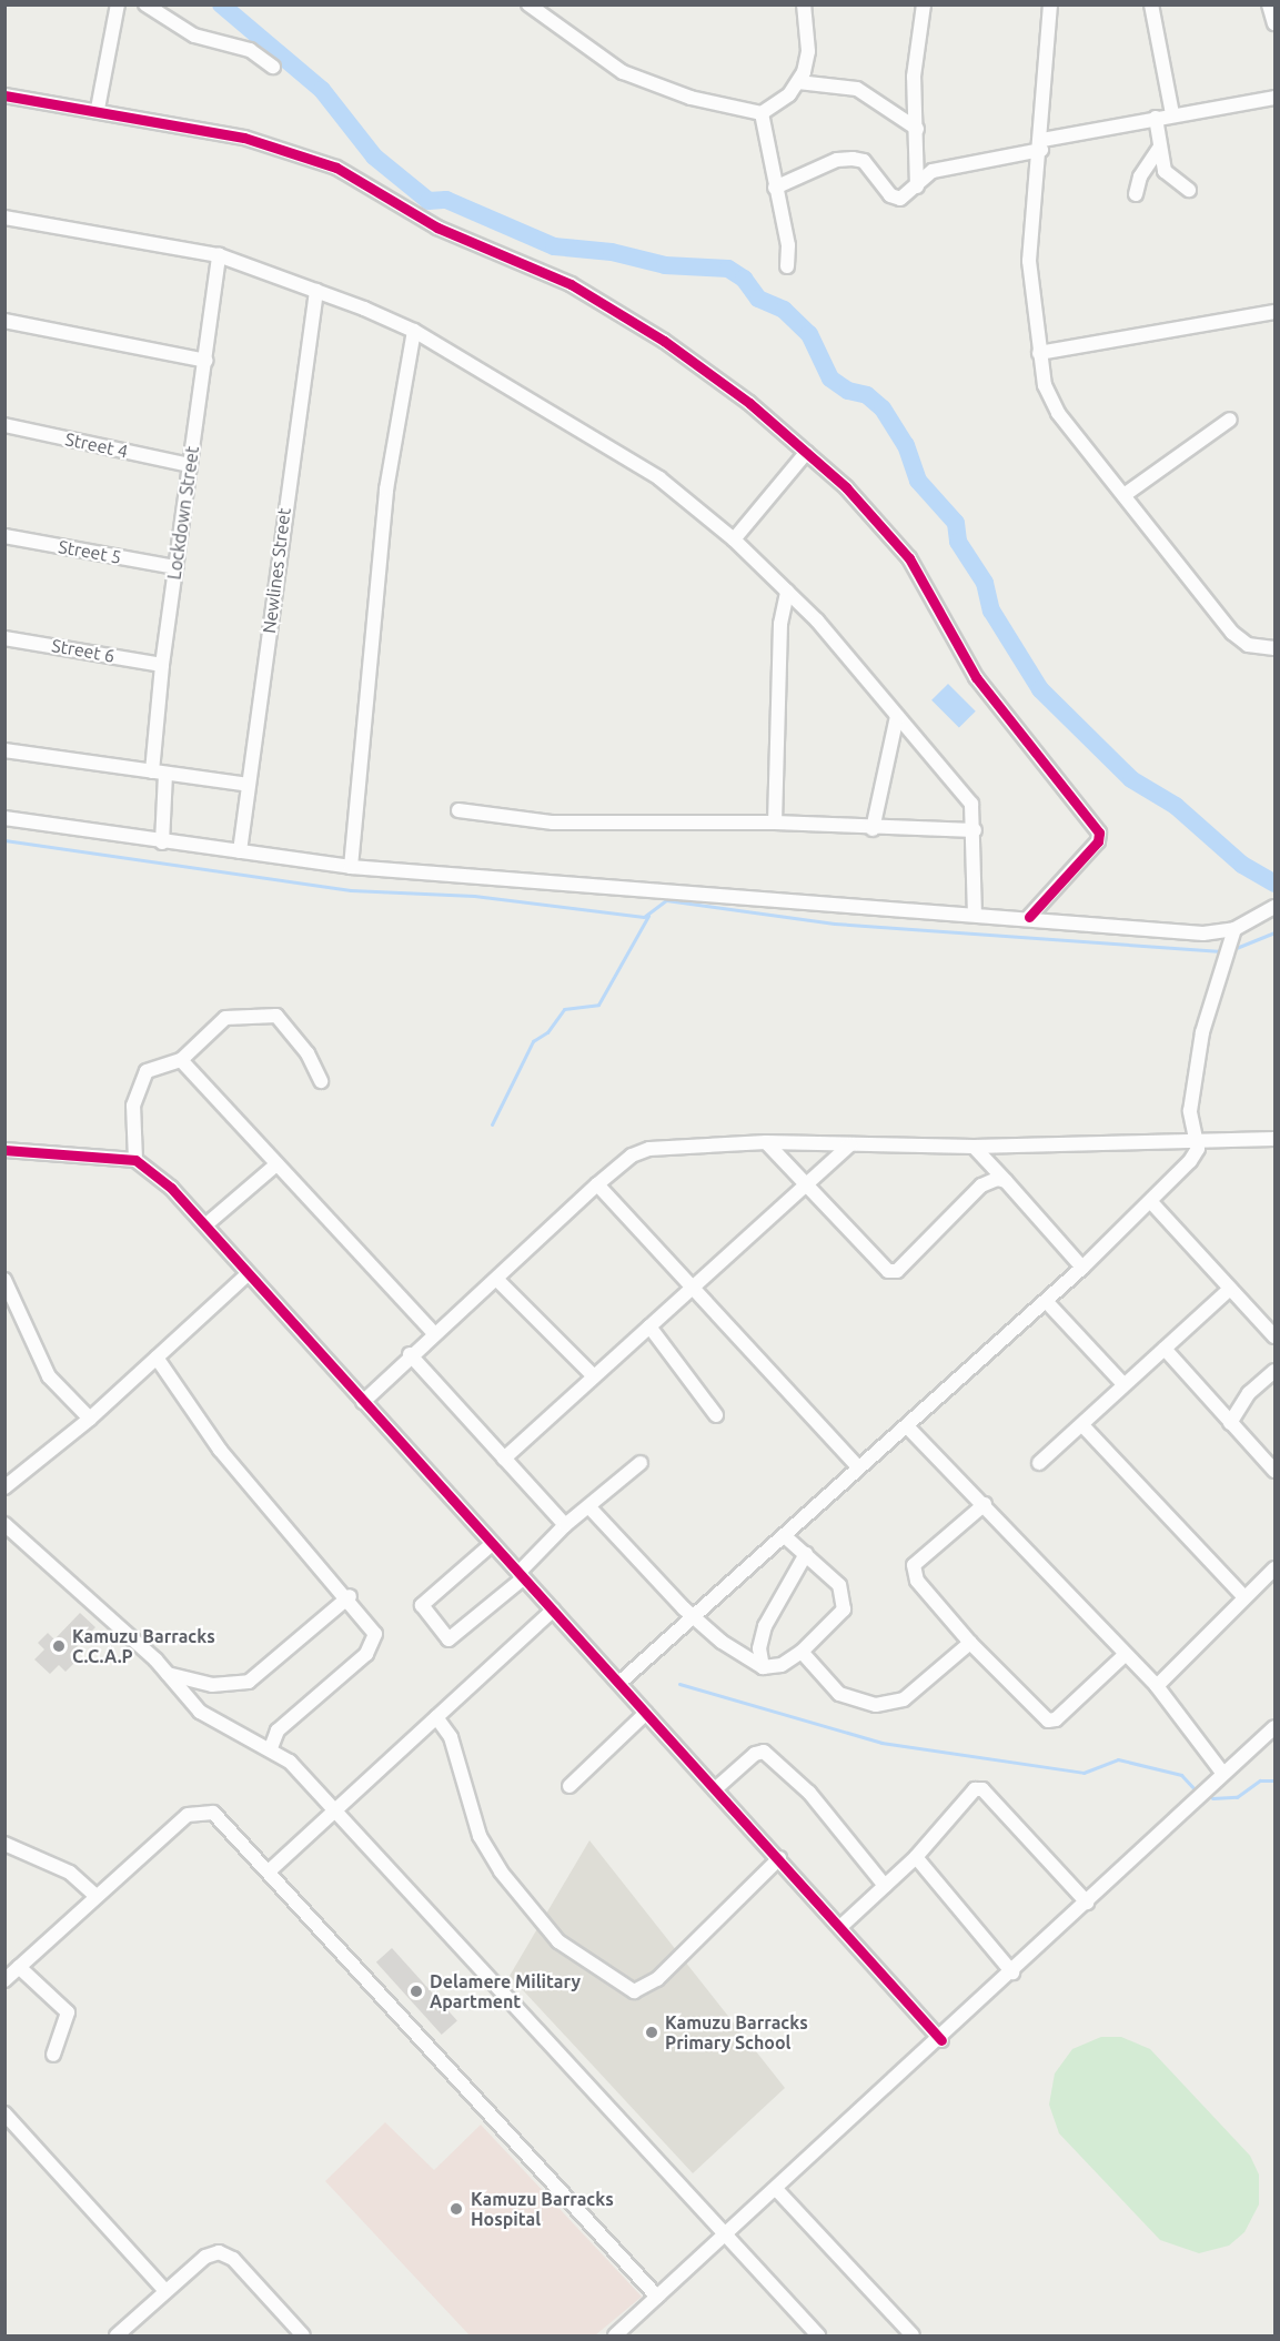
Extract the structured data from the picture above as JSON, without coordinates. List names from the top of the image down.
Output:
{
  "streets": {
    "street": [
      "Street 4",
      "Lockdown Street",
      "Street 5",
      "Newlines Street",
      "Street 6"
    ]
  },
  "crossings": [
    ["Street 4", "Lockdown Street"],
    ["Lockdown Street", "Street 5"],
    ["Lockdown Street", "Street 6"]
  ],
  "places": [
    "Kamuzu Barracks C.C.A.P",
    "Delamere Military Apartment",
    "Kamuzu Barracks Primary School",
    "Kamuzu Barracks Hospital"
  ]
}
